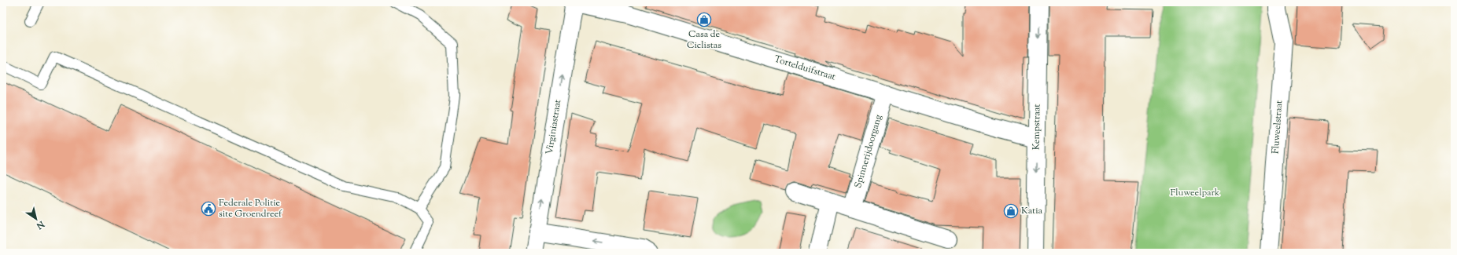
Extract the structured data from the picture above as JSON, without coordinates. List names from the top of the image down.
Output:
{
  "streets": {
    "street": [
      "Tortelduifstraat",
      "Virginiastraat",
      "Kempstraat",
      "Fluweelstraat",
      "Spinnerijdoorgang"
    ]
  },
  "crossings": [
    ["Tortelduifstraat", "Virginiastraat"],
    ["Tortelduifstraat", "Kempstraat"],
    ["Tortelduifstraat", "Spinnerijdoorgang"]
  ],
  "one_way": ["Virginiastraat", "Kempstraat"],
  "parks": ["Fluweelpark"],
  "places": {
    "shop": ["Casa de Ciclistas", "Katia"],
    "public building": ["Federale Politie site Groendreef"]
  },
  "north": "bottom right"
}
